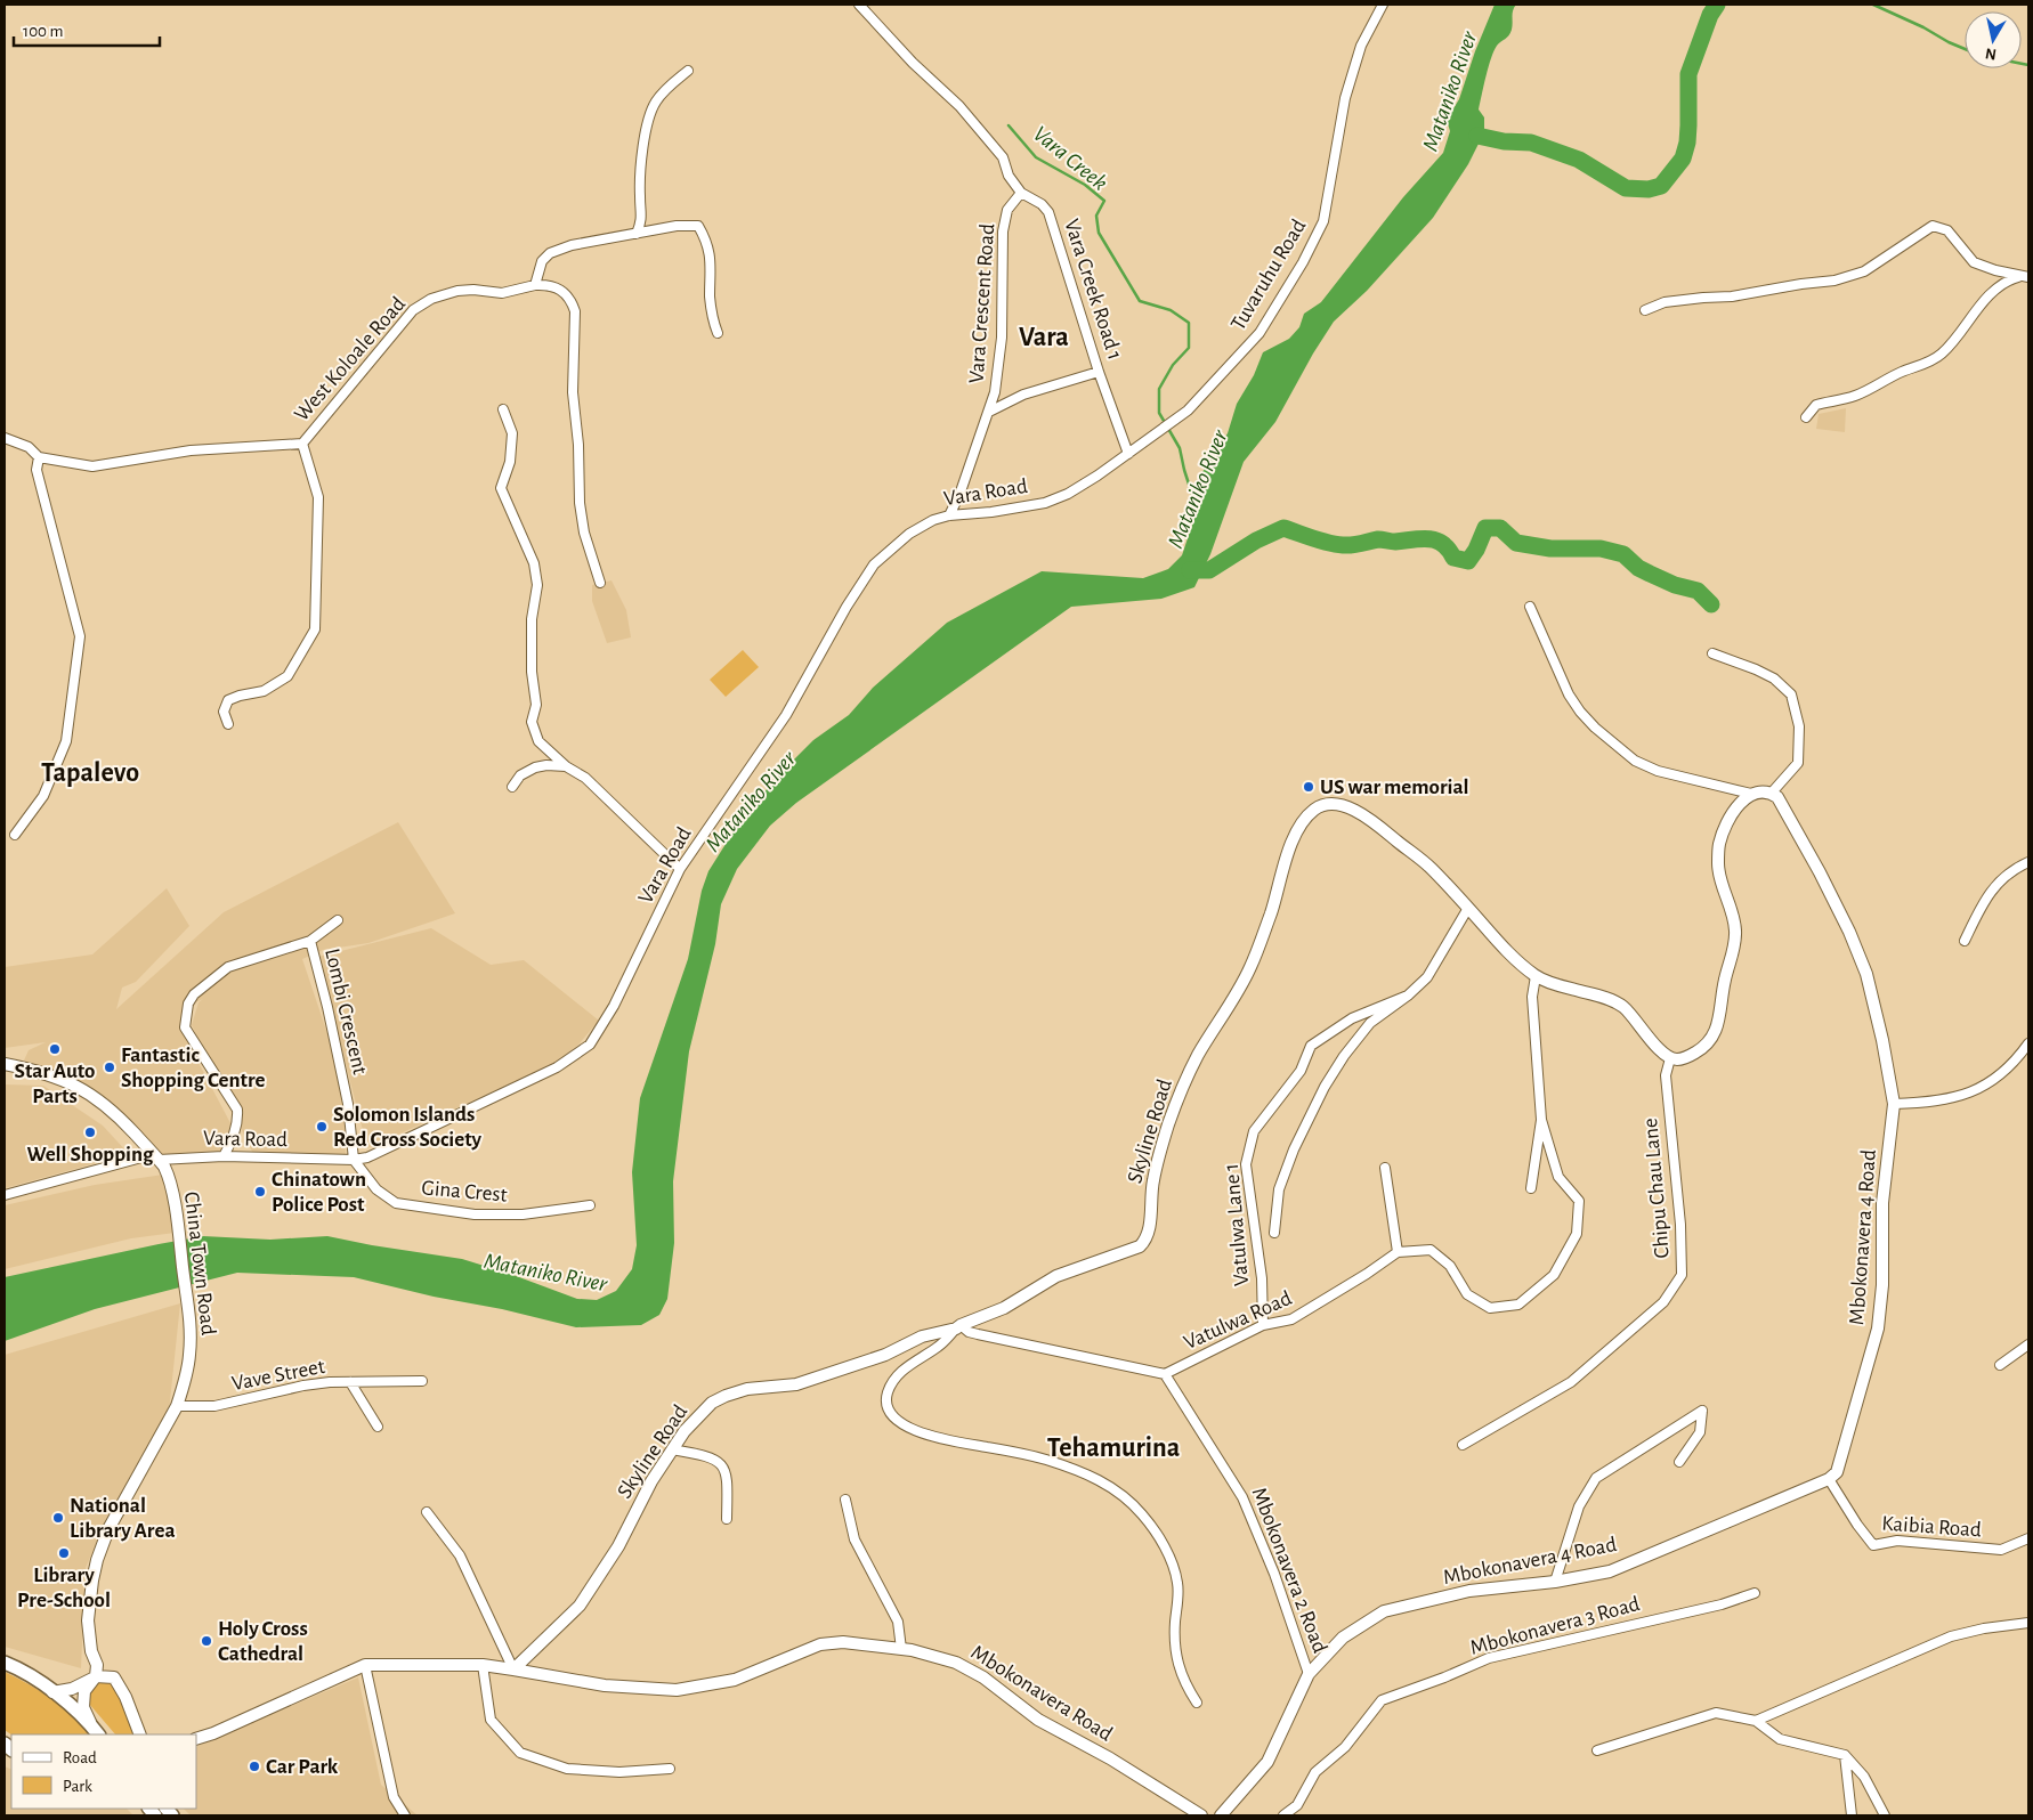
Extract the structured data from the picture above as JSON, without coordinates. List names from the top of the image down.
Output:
{
  "streets": {
    "street": [
      "Tuvaruhu Road",
      "Vara Creek Road 1",
      "Vara Crescent Road",
      "West Koloale Road",
      "Vara Road",
      "Lombi Crescent",
      "Skyline Road",
      "Chipu Chau Lane",
      "Gina Crest",
      "Vatulwa Lane 1",
      "Mbokonavera 4 Road",
      "China Town Road",
      "Vatulwa Road",
      "Vave Street",
      "Kaibia Road",
      "Mbokonavera 2 Road",
      "Mbokonavera 3 Road",
      "Mbokonavera Road"
    ]
  },
  "crossings": [
    ["Tuvaruhu Road", "Vara Creek Road 1"],
    ["Tuvaruhu Road", "Vara Road"],
    ["Vara Creek Road 1", "Vara Crescent Road"],
    ["Vara Creek Road 1", "Vara Road"],
    ["Vara Crescent Road", "Vara Road"],
    ["Vara Road", "Lombi Crescent"],
    ["Vara Road", "Gina Crest"],
    ["Vara Road", "China Town Road"],
    ["Lombi Crescent", "Gina Crest"],
    ["Skyline Road", "Chipu Chau Lane"],
    ["Skyline Road", "Mbokonavera Road"],
    ["Vatulwa Lane 1", "Vatulwa Road"],
    ["Mbokonavera 4 Road", "Kaibia Road"],
    ["Mbokonavera 4 Road", "Mbokonavera 2 Road"],
    ["China Town Road", "Vave Street"],
    ["Vatulwa Road", "Mbokonavera 2 Road"]
  ],
  "districts": ["Vara", "Tapalevo", "Tehamurina"],
  "water": ["Mataniko River", "Vara Creek"],
  "places": [
    "US war memorial",
    "Star Auto Parts",
    "Fantastic Shopping Centre",
    "Solomon Islands Red Cross Society",
    "Well Shopping",
    "Chinatown Police Post",
    "National Library Area",
    "Library Pre-School",
    "Holy Cross Cathedral",
    "Car Park"
  ],
  "legend": ["Road", "Park"],
  "scale_bar": "100 m",
  "north": "bottom"
}
